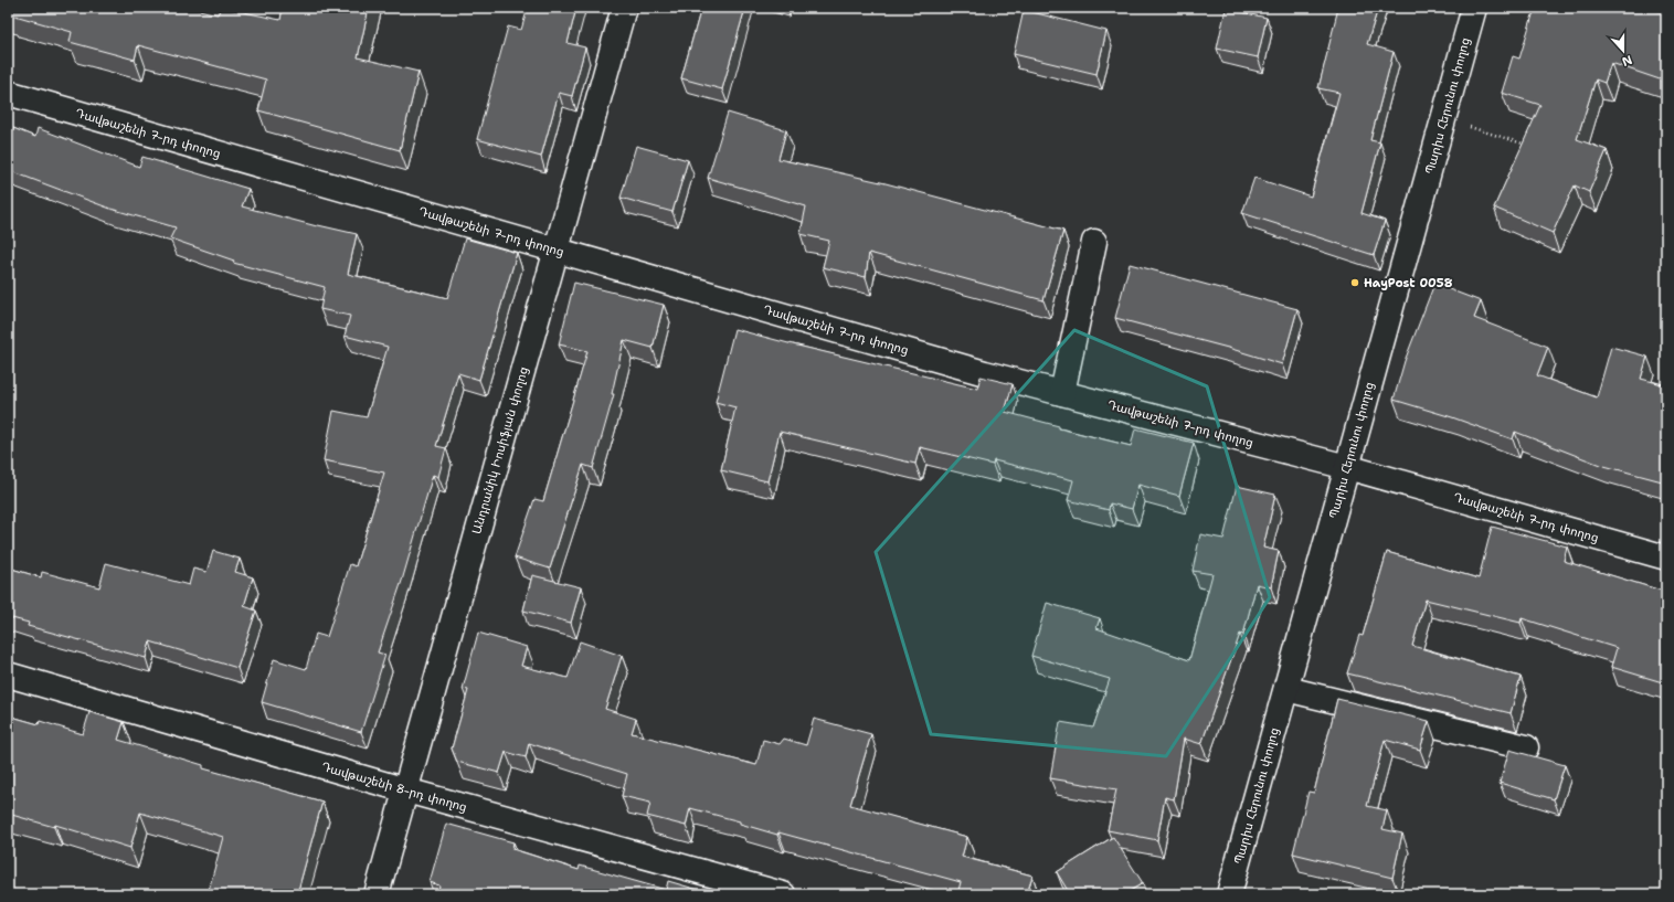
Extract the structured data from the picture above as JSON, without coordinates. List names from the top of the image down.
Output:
{
  "streets": {
    "street": [
      "Պարիս Հերունու փողոց",
      "Դավթաշենի 7-րդ փողոց",
      "Անդրանիկ Իոսիֆյան փողոց",
      "Դավթաշենի 8-րդ փողոց"
    ]
  },
  "crossings": [
    ["Պարիս Հերունու փողոց", "Դավթաշենի 7-րդ փողոց"],
    ["Դավթաշենի 7-րդ փողոց", "Անդրանիկ Իոսիֆյան փողոց"],
    ["Անդրանիկ Իոսիֆյան փողոց", "Դավթաշենի 8-րդ փողոց"]
  ],
  "places": ["HayPost 0058"],
  "north": "bottom"
}
